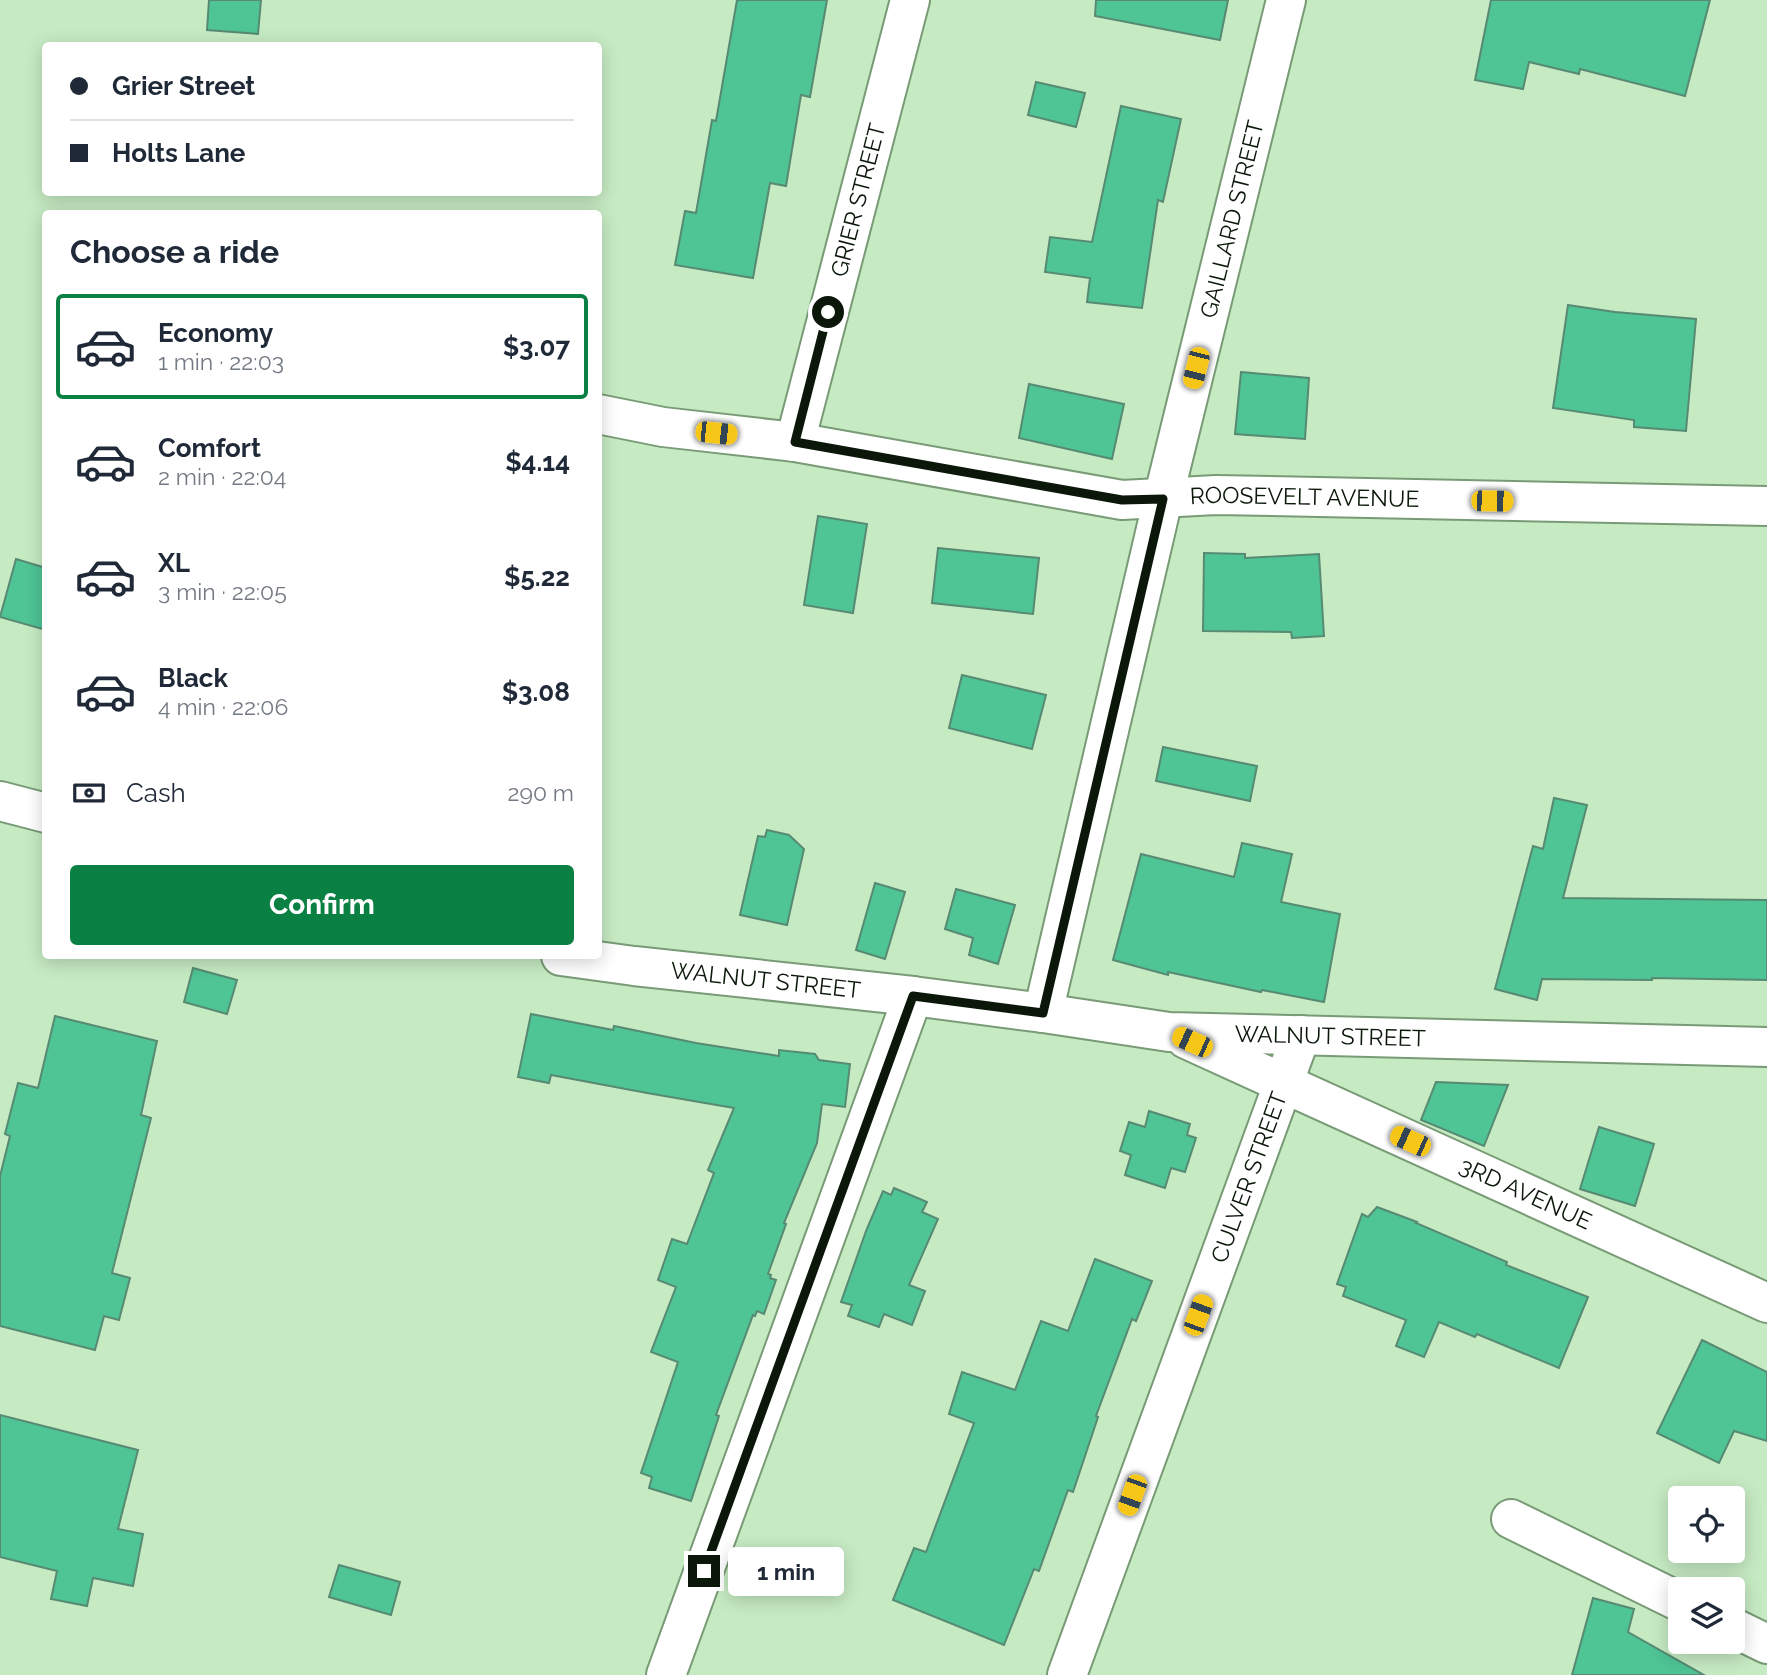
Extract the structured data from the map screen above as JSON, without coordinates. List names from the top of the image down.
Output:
{
  "streets": {
    "street": [
      "GRIER STREET",
      "GAILLARD STREET",
      "ROOSEVELT AVENUE",
      "WALNUT STREET",
      "CULVER STREET",
      "3RD AVENUE"
    ]
  },
  "crossings": [
    ["GRIER STREET", "ROOSEVELT AVENUE"],
    ["GAILLARD STREET", "ROOSEVELT AVENUE"],
    ["GAILLARD STREET", "WALNUT STREET"],
    ["WALNUT STREET", "CULVER STREET"],
    ["WALNUT STREET", "3RD AVENUE"],
    ["CULVER STREET", "3RD AVENUE"]
  ],
  "page": {
    "banner": ["Grier Street", "Holts Lane"],
    "heading": "Choose a ride",
    "list": [
      {
        "name": "Economy",
        "note": "1 min · 22:03",
        "value": "$3.07"
      },
      {
        "name": "Comfort",
        "note": "2 min · 22:04",
        "value": "$4.14"
      },
      {
        "name": "XL",
        "note": "3 min · 22:05",
        "value": "$5.22"
      },
      {
        "name": "Black",
        "note": "4 min · 22:06",
        "value": "$3.08"
      }
    ],
    "pay": ["Cash", "290 m"],
    "buttons": "Confirm",
    "bubble": "1 min"
  }
}
